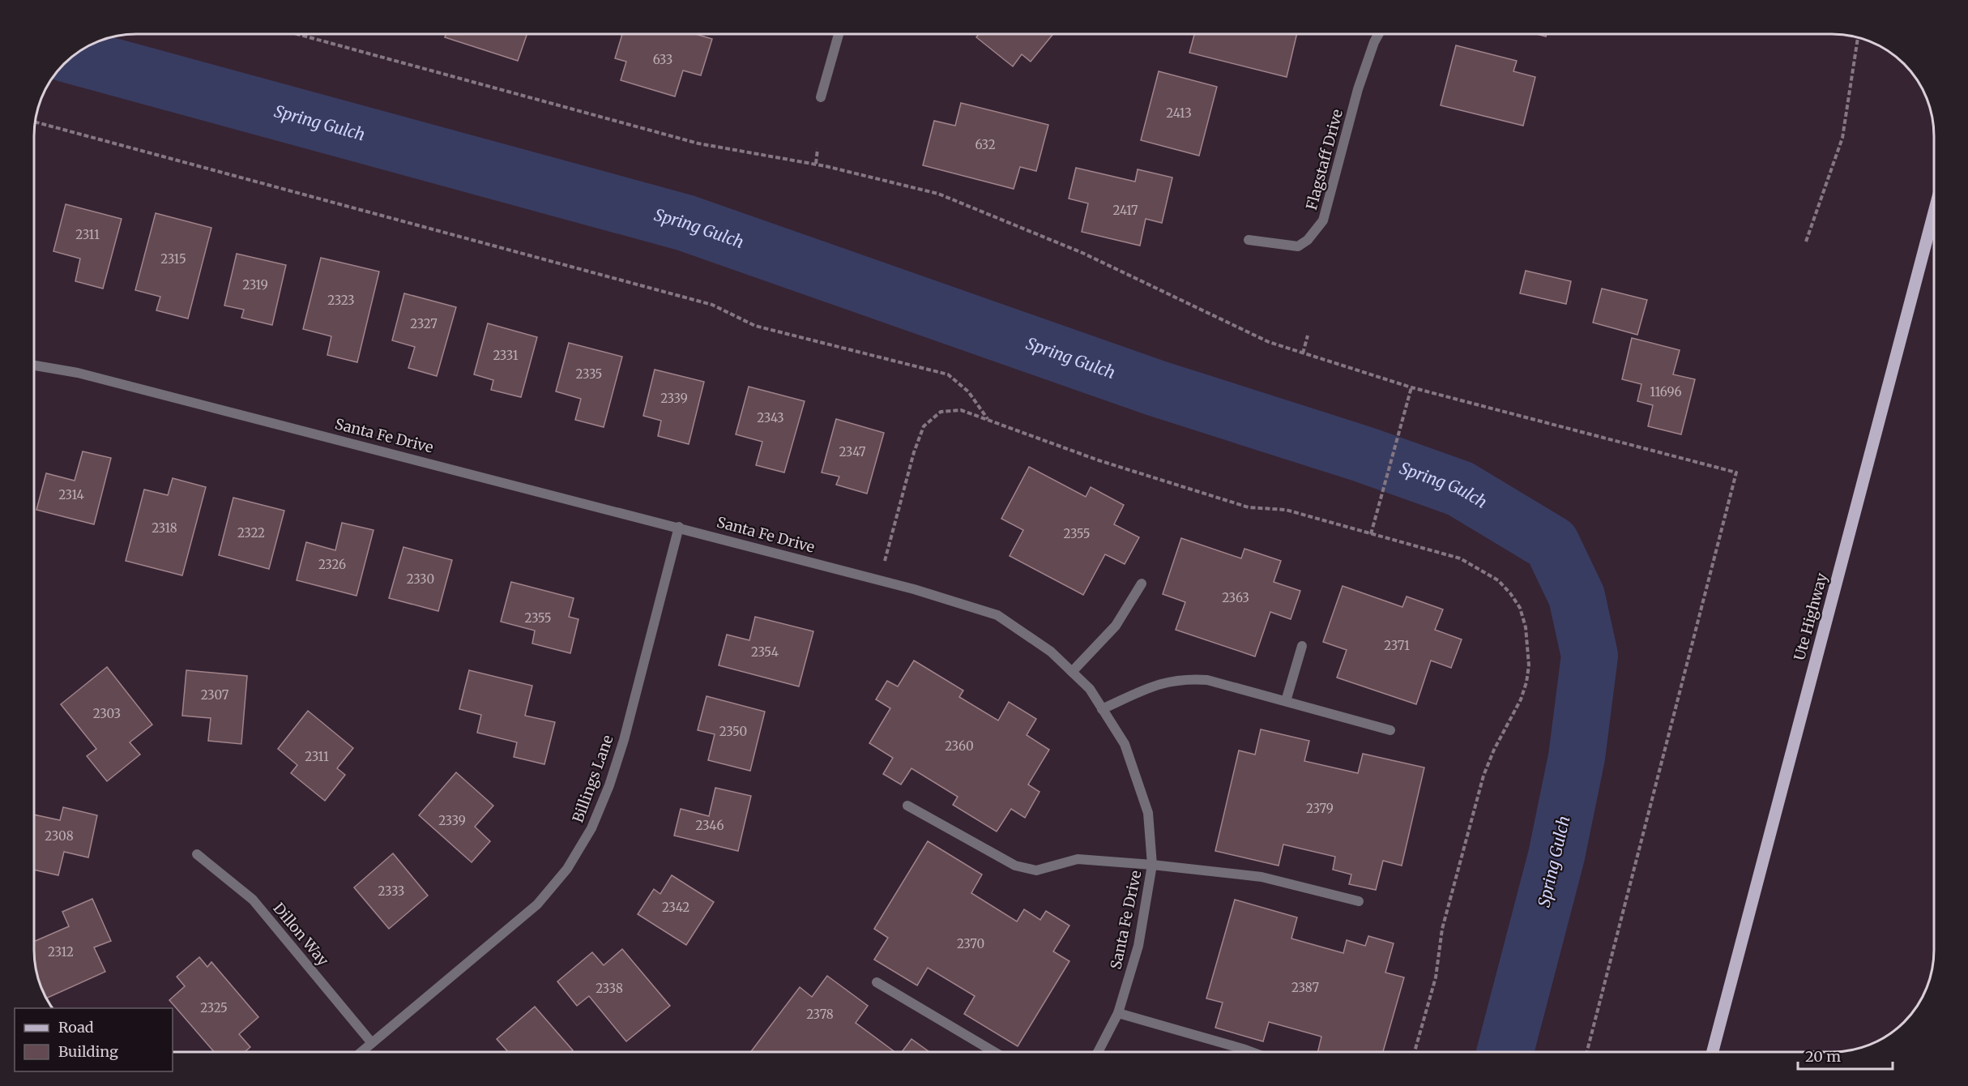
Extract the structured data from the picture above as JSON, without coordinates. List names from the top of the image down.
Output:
{
  "streets": {
    "main road": ["Ute Highway"],
    "street": [
      "Flagstaff Drive",
      "Santa Fe Drive",
      "Billings Lane",
      "Dillon Way"
    ]
  },
  "crossings": [
    ["Santa Fe Drive", "Billings Lane"],
    ["Billings Lane", "Dillon Way"]
  ],
  "water": ["Spring Gulch"],
  "house_numbers": [
    "633",
    "2413",
    "632",
    "2417",
    "2311",
    "2315",
    "2319",
    "2323",
    "2327",
    "2331",
    "2335",
    "11696",
    "2339",
    "2343",
    "2347",
    "2314",
    "2318",
    "2322",
    "2355",
    "2326",
    "2330",
    "2363",
    "2355",
    "2371",
    "2354",
    "2307",
    "2303",
    "2350",
    "2360",
    "2311",
    "2379",
    "2339",
    "2346",
    "2308",
    "2333",
    "2342",
    "2370",
    "2312",
    "2387",
    "2338",
    "2325",
    "2378"
  ],
  "legend": ["Road", "Building"],
  "scale_bar": "20 m"
}
